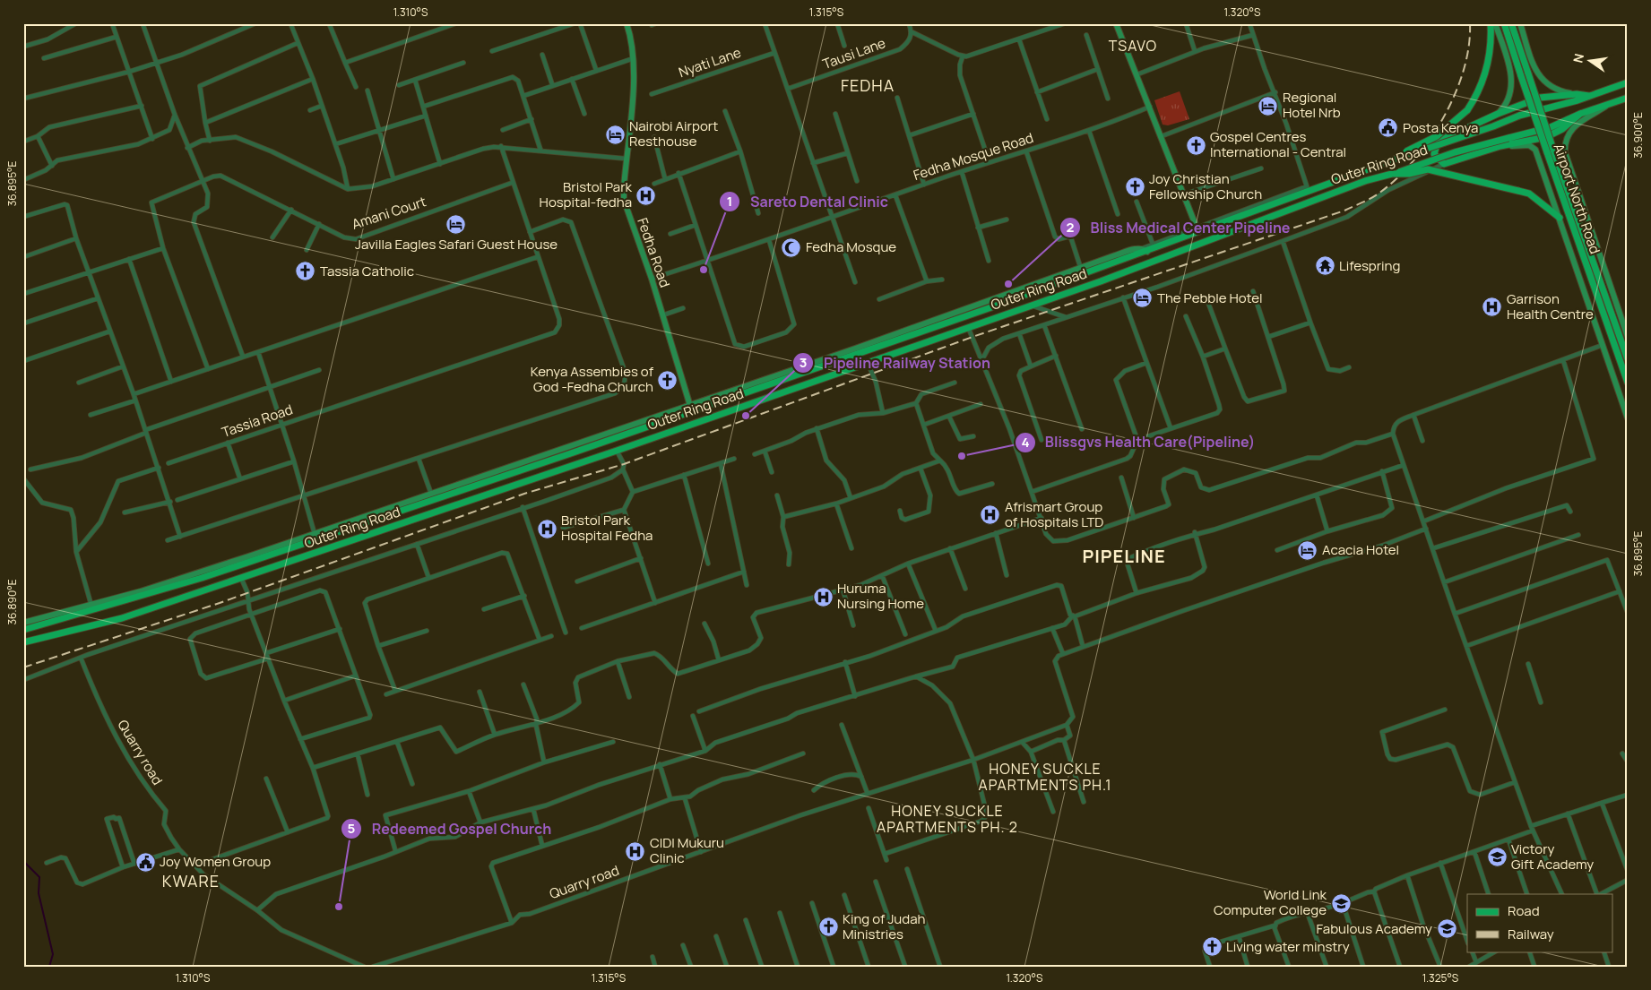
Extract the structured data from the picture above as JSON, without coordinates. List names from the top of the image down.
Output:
{
  "streets": {
    "main road": ["Outer Ring Road", "Airport North Road", "Fedha Road"],
    "street": [
      "Tausi Lane",
      "Nyati Lane",
      "Fedha Mosque Road",
      "Amani Court",
      "Tassia Road",
      "Quarry road"
    ]
  },
  "crossings": [
    ["Fedha Mosque Road", "Fedha Road"]
  ],
  "districts": [
    "TSAVO",
    "FEDHA",
    "PIPELINE",
    "HONEY SUCKLE APARTMENTS PH.1",
    "HONEY SUCKLE APARTMENTS PH. 2",
    "KWARE"
  ],
  "places": {
    "hotel": [
      "Regional Hotel Nrb",
      "Nairobi Airport Resthouse",
      "Javilla Eagles Safari Guest House",
      "The Pebble Hotel",
      "Acacia Hotel"
    ],
    "public building": ["Posta Kenya", "Joy Women Group"],
    "church": [
      "Gospel Centres International - Central",
      "Joy Christian Fellowship Church",
      "Tassia Catholic",
      "Kenya Assembies of God -Fedha Church",
      "King of Judah Ministries",
      "Living water minstry"
    ],
    "hospital": [
      "Bristol Park Hospital-fedha",
      "Garrison Health Centre",
      "Afrismart Group of Hospitals LTD",
      "Bristol Park Hospital Fedha",
      "Huruma Nursing Home",
      "CIDI Mukuru Clinic"
    ],
    "mosque": ["Fedha Mosque"],
    "temple": ["Lifespring"],
    "other": [
      "Sareto Dental Clinic",
      "Bliss Medical Center Pipeline",
      "Pipeline Railway Station",
      "Blissgvs Health Care(Pipeline)",
      "Redeemed Gospel Church"
    ],
    "school or university": ["Victory Gift Academy", "World Link Computer College", "Fabulous Academy"]
  },
  "legend": ["Road", "Railway"],
  "north": "left",
  "coordinates": [
    "1.310°S",
    "1.315°S",
    "1.320°S",
    "36.900°E",
    "36.895°E",
    "36.890°E",
    "1.325°S"
  ]
}
